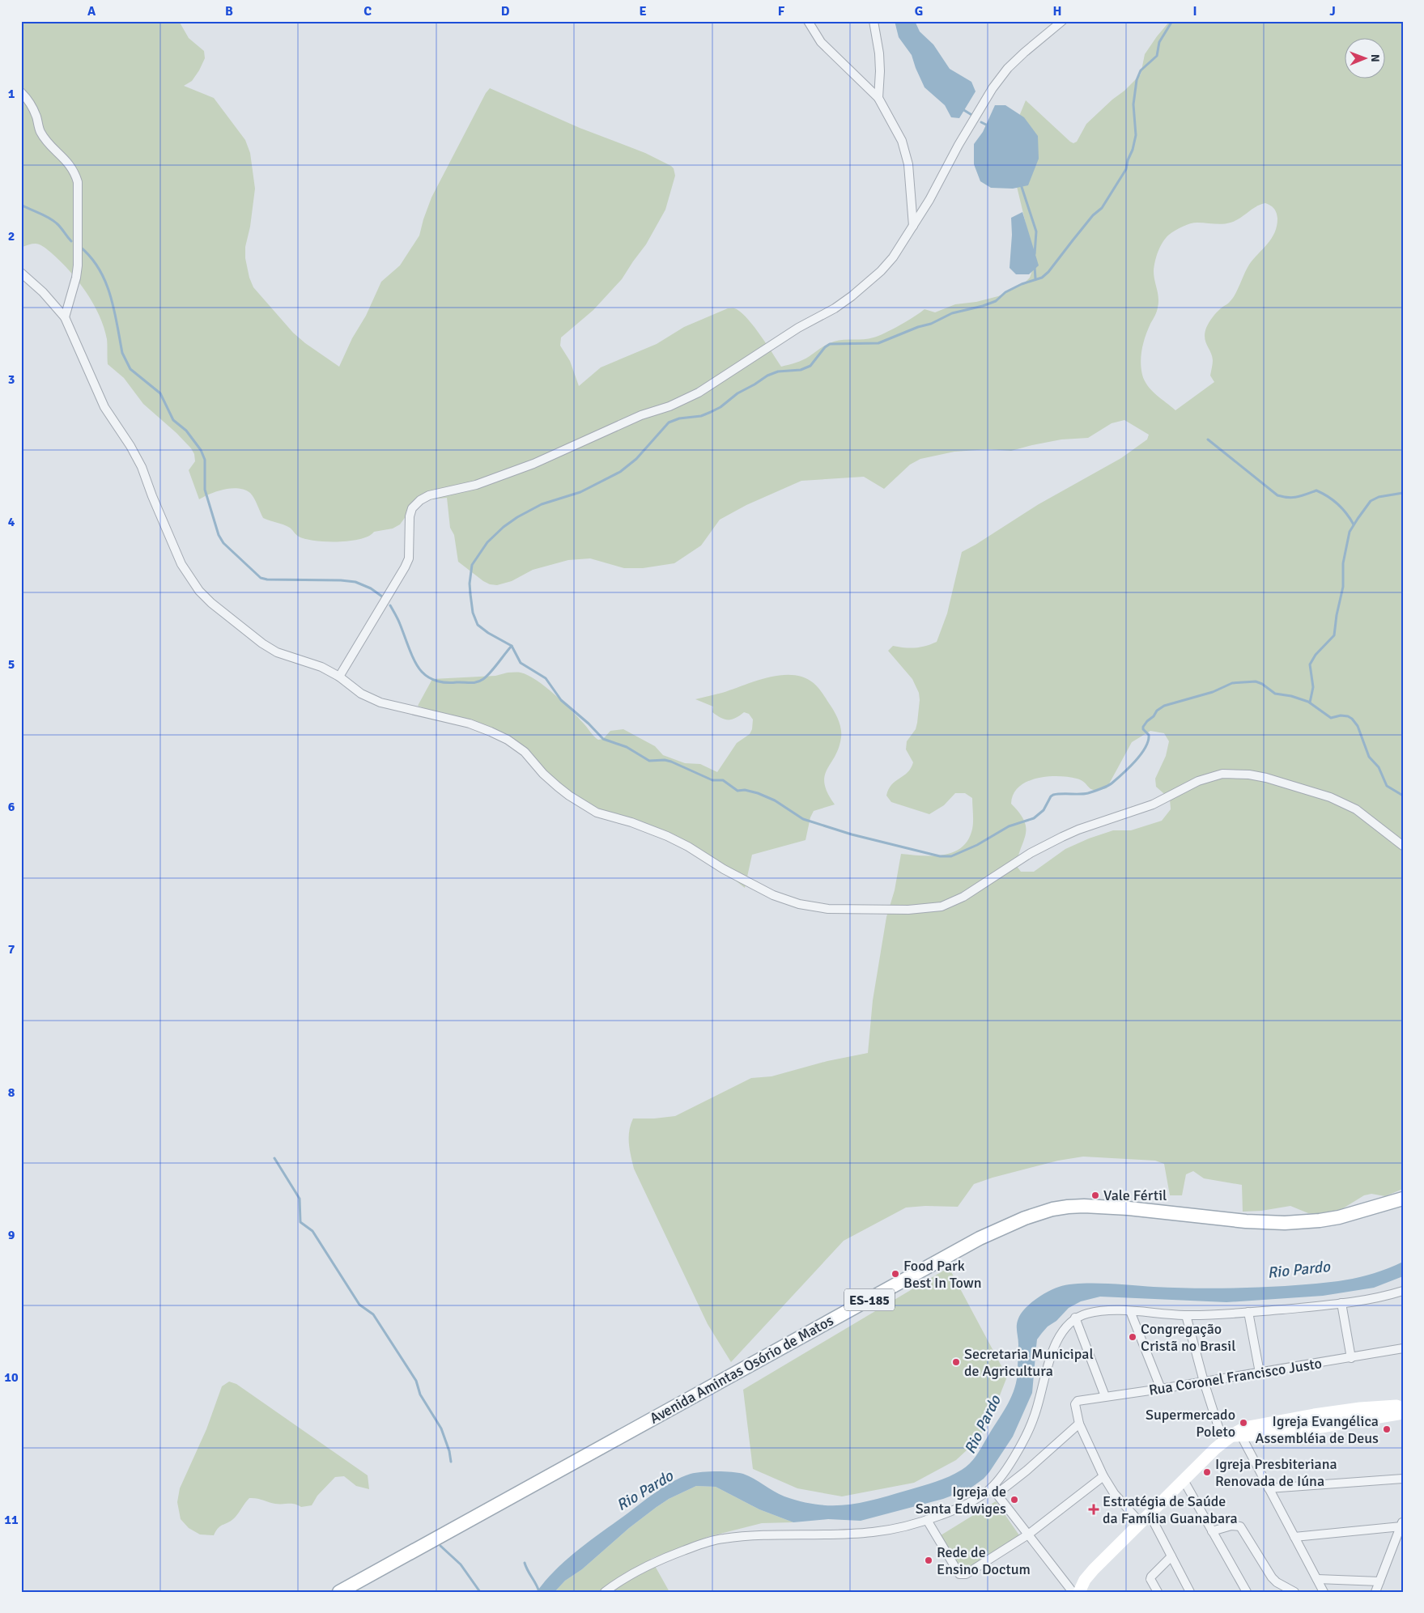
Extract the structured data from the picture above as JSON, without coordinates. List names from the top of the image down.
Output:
{
  "streets": {
    "main road": ["ES-185", "Avenida Amintas Osório de Matos"],
    "street": ["Rua Coronel Francisco Justo"]
  },
  "water": ["Rio Pardo"],
  "places": {
    "other": [
      "Vale Fértil",
      "Food Park Best In Town",
      "Congregação Cristã no Brasil",
      "Secretaria Municipal de Agricultura",
      "Supermercado Poleto",
      "Igreja Evangélica Assembléia de Deus",
      "Igreja Presbiteriana Renovada de Iúna",
      "Igreja de Santa Edwiges",
      "Rede de Ensino Doctum"
    ],
    "health": ["Estratégia de Saúde da Família Guanabara"]
  },
  "north": "right",
  "grid": {
    "columns": [
      "A",
      "B",
      "C",
      "D",
      "E",
      "F",
      "G",
      "H",
      "I",
      "J"
    ],
    "rows": [
      "1",
      "2",
      "3",
      "4",
      "5",
      "6",
      "7",
      "8",
      "9",
      "10",
      "11"
    ]
  }
}
